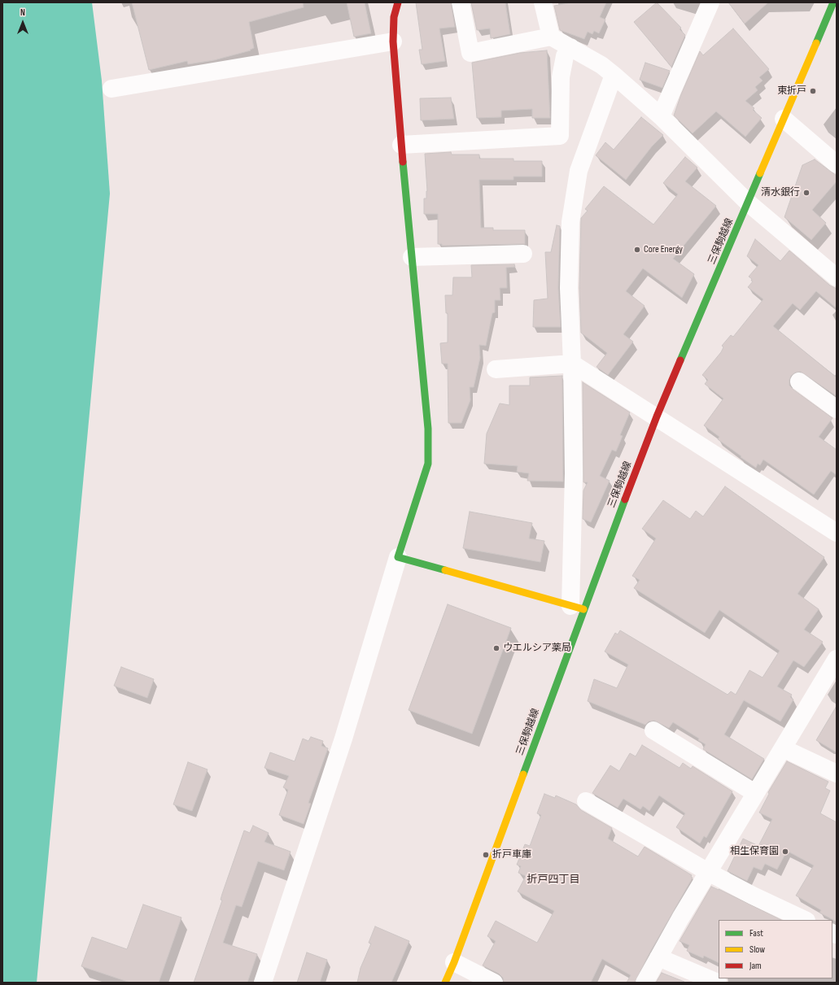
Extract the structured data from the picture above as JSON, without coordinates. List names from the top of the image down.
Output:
{
  "streets": {
    "main road": ["三保駒越線"]
  },
  "districts": ["折戸四丁目"],
  "places": [
    "東折戸",
    "清水銀行",
    "Core Energy",
    "ウエルシア薬局",
    "相生保育園",
    "折戸車庫"
  ],
  "legend": ["Fast", "Slow", "Jam"],
  "north": "top"
}
